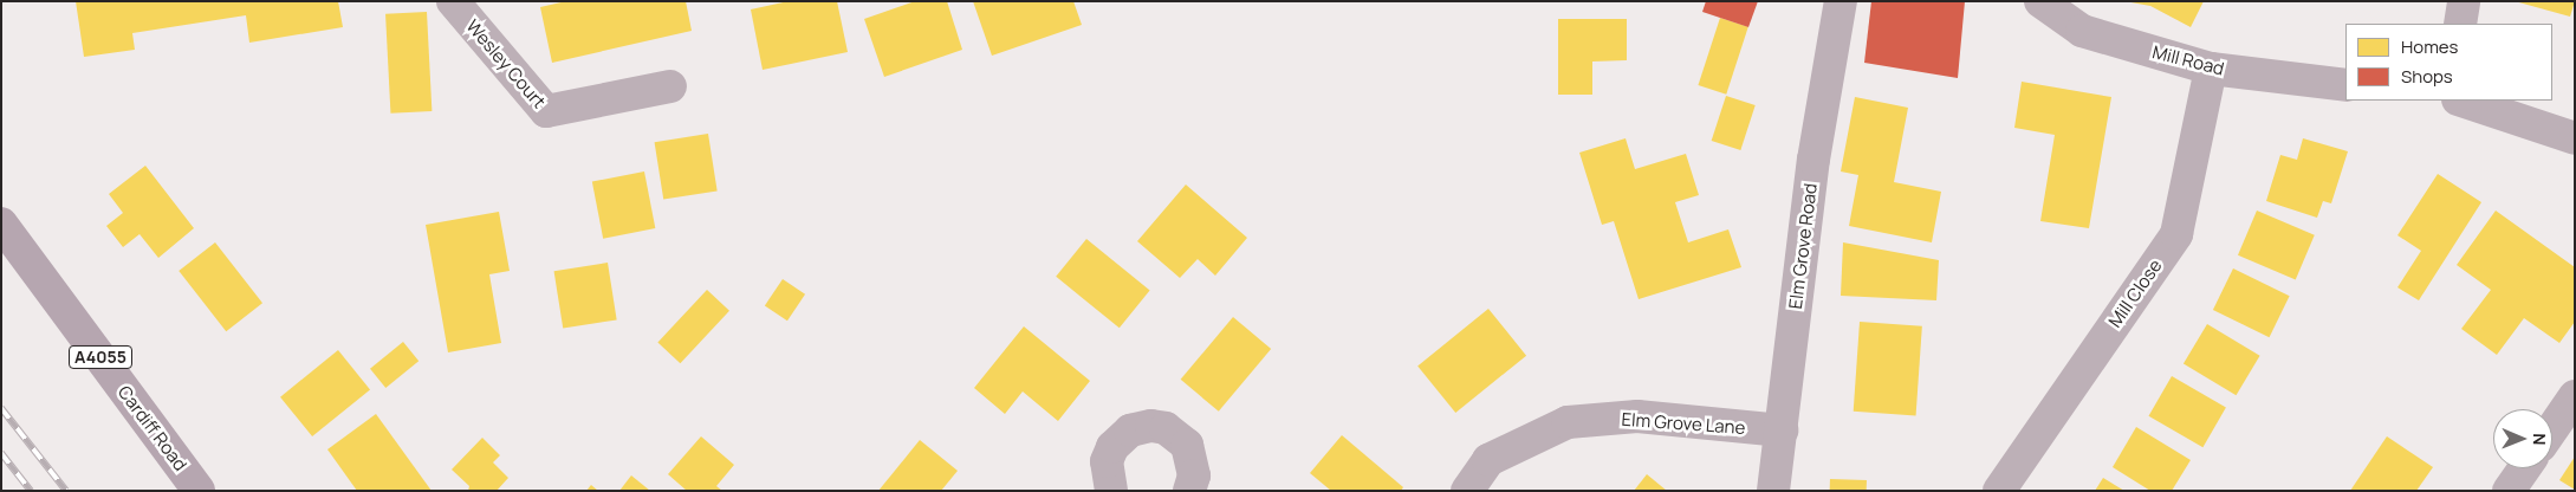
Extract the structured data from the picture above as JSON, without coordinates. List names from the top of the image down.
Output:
{
  "streets": {
    "main road": ["A4055", "Cardiff Road"],
    "street": [
      "Mill Road",
      "Wesley Court",
      "Elm Grove Road",
      "Mill Close",
      "Elm Grove Lane"
    ]
  },
  "crossings": [
    ["Mill Road", "Mill Close"],
    ["Elm Grove Road", "Elm Grove Lane"]
  ],
  "legend": ["Homes", "Shops"],
  "north": "right"
}
